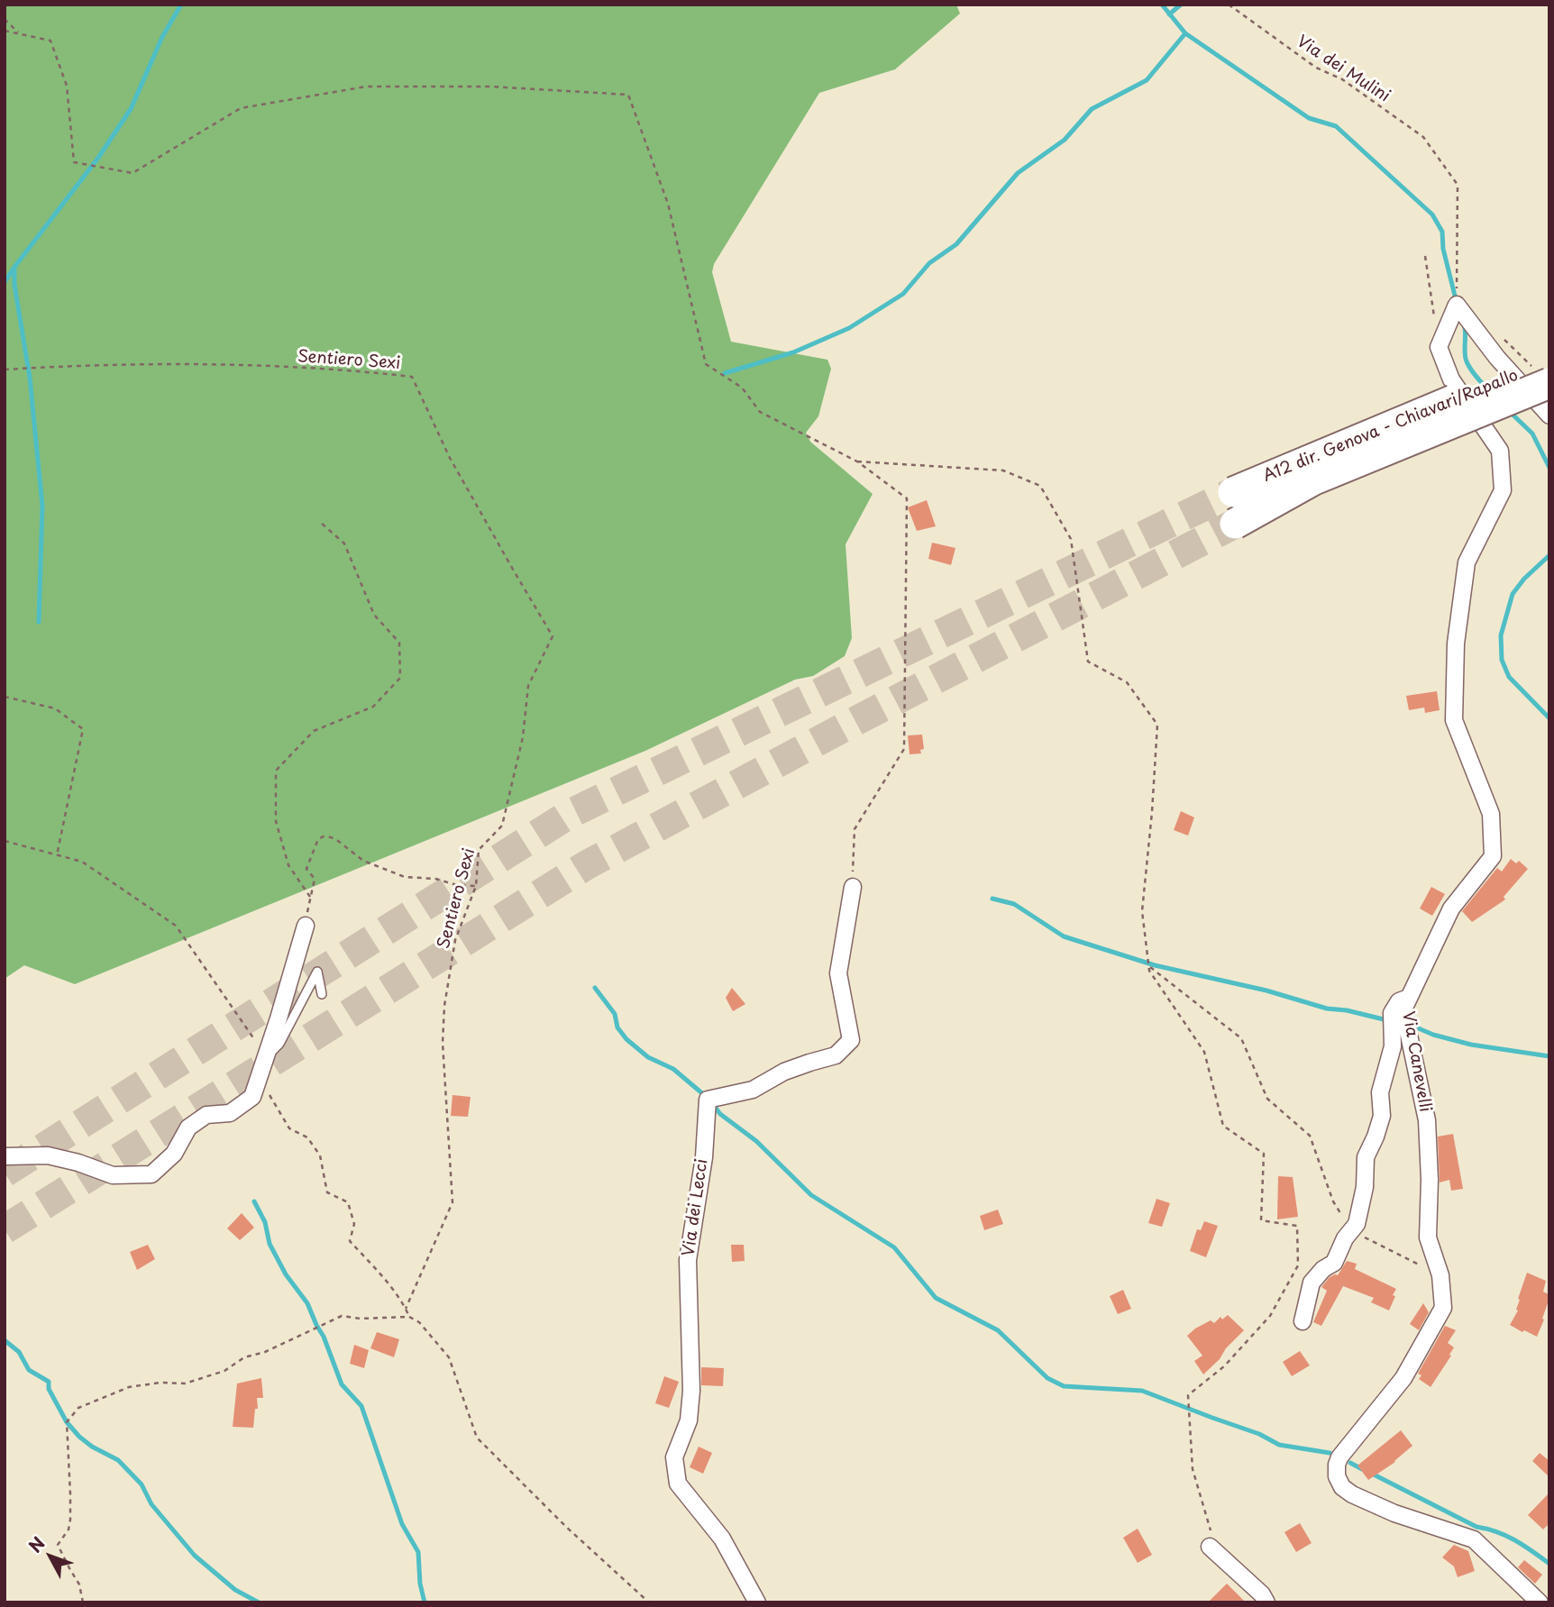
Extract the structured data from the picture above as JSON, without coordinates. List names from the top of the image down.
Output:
{
  "streets": {
    "highway": ["A12 dir. Genova - Chiavari/Rapallo"],
    "street": ["Via Canevelli", "Via dei Lecci"],
    "path": ["Via dei Mulini", "Sentiero Sexi"]
  },
  "north": "top left"
}
